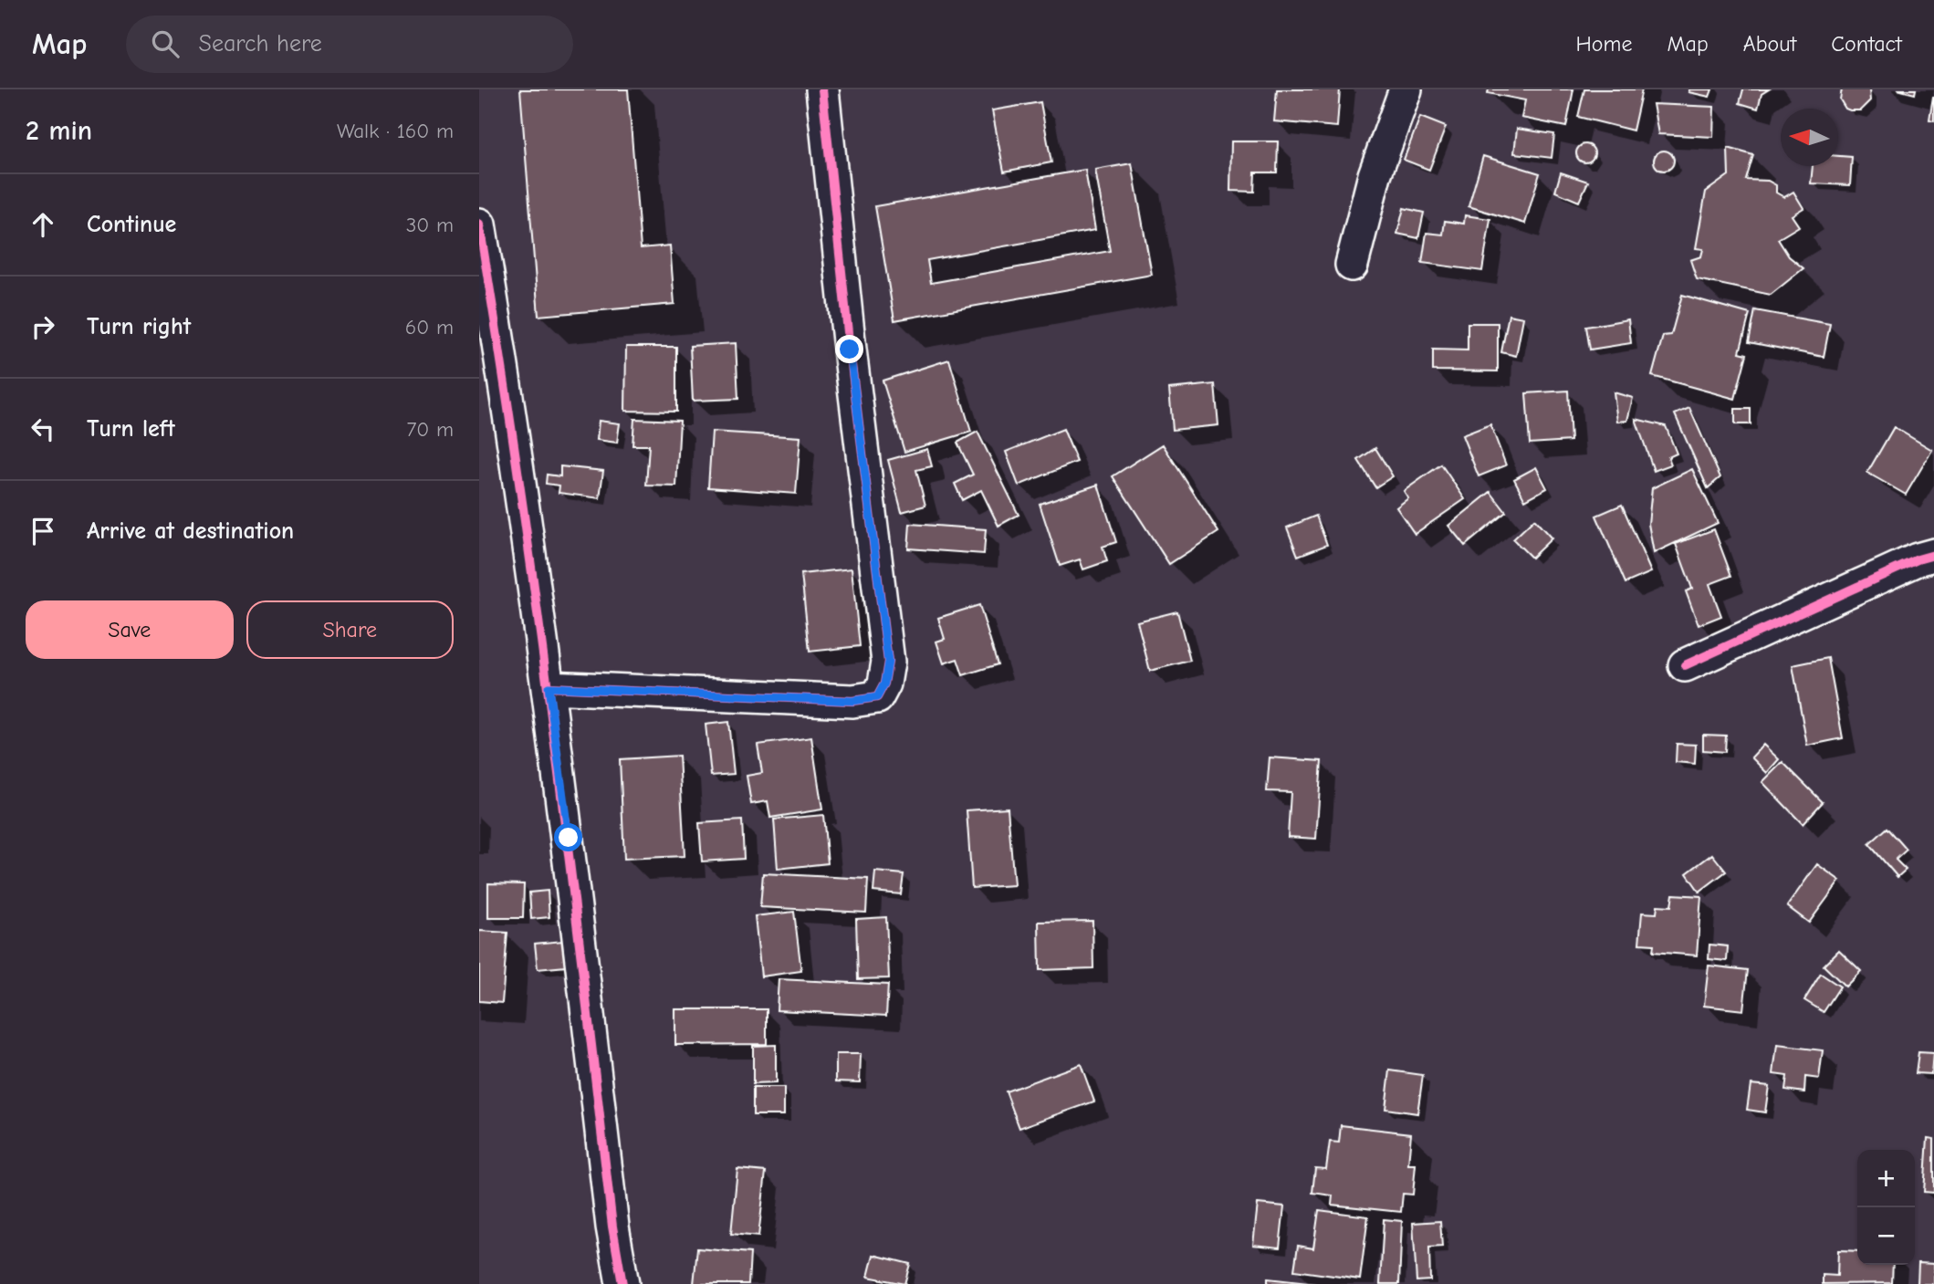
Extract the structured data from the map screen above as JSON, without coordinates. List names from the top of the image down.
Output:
{
  "north": "left",
  "page": {
    "header": "Map",
    "search": "Search here",
    "nav": [
      "Home",
      "Map",
      "About",
      "Contact"
    ],
    "heading": ["2 min", "Walk · 160 m"],
    "list": [
      ["Continue", "30 m"],
      ["Turn right", "60 m"],
      ["Turn left", "70 m"],
      "Arrive at destination"
    ],
    "buttons": ["Save", "Share"],
    "map_buttons": ["+", "−"]
  }
}
